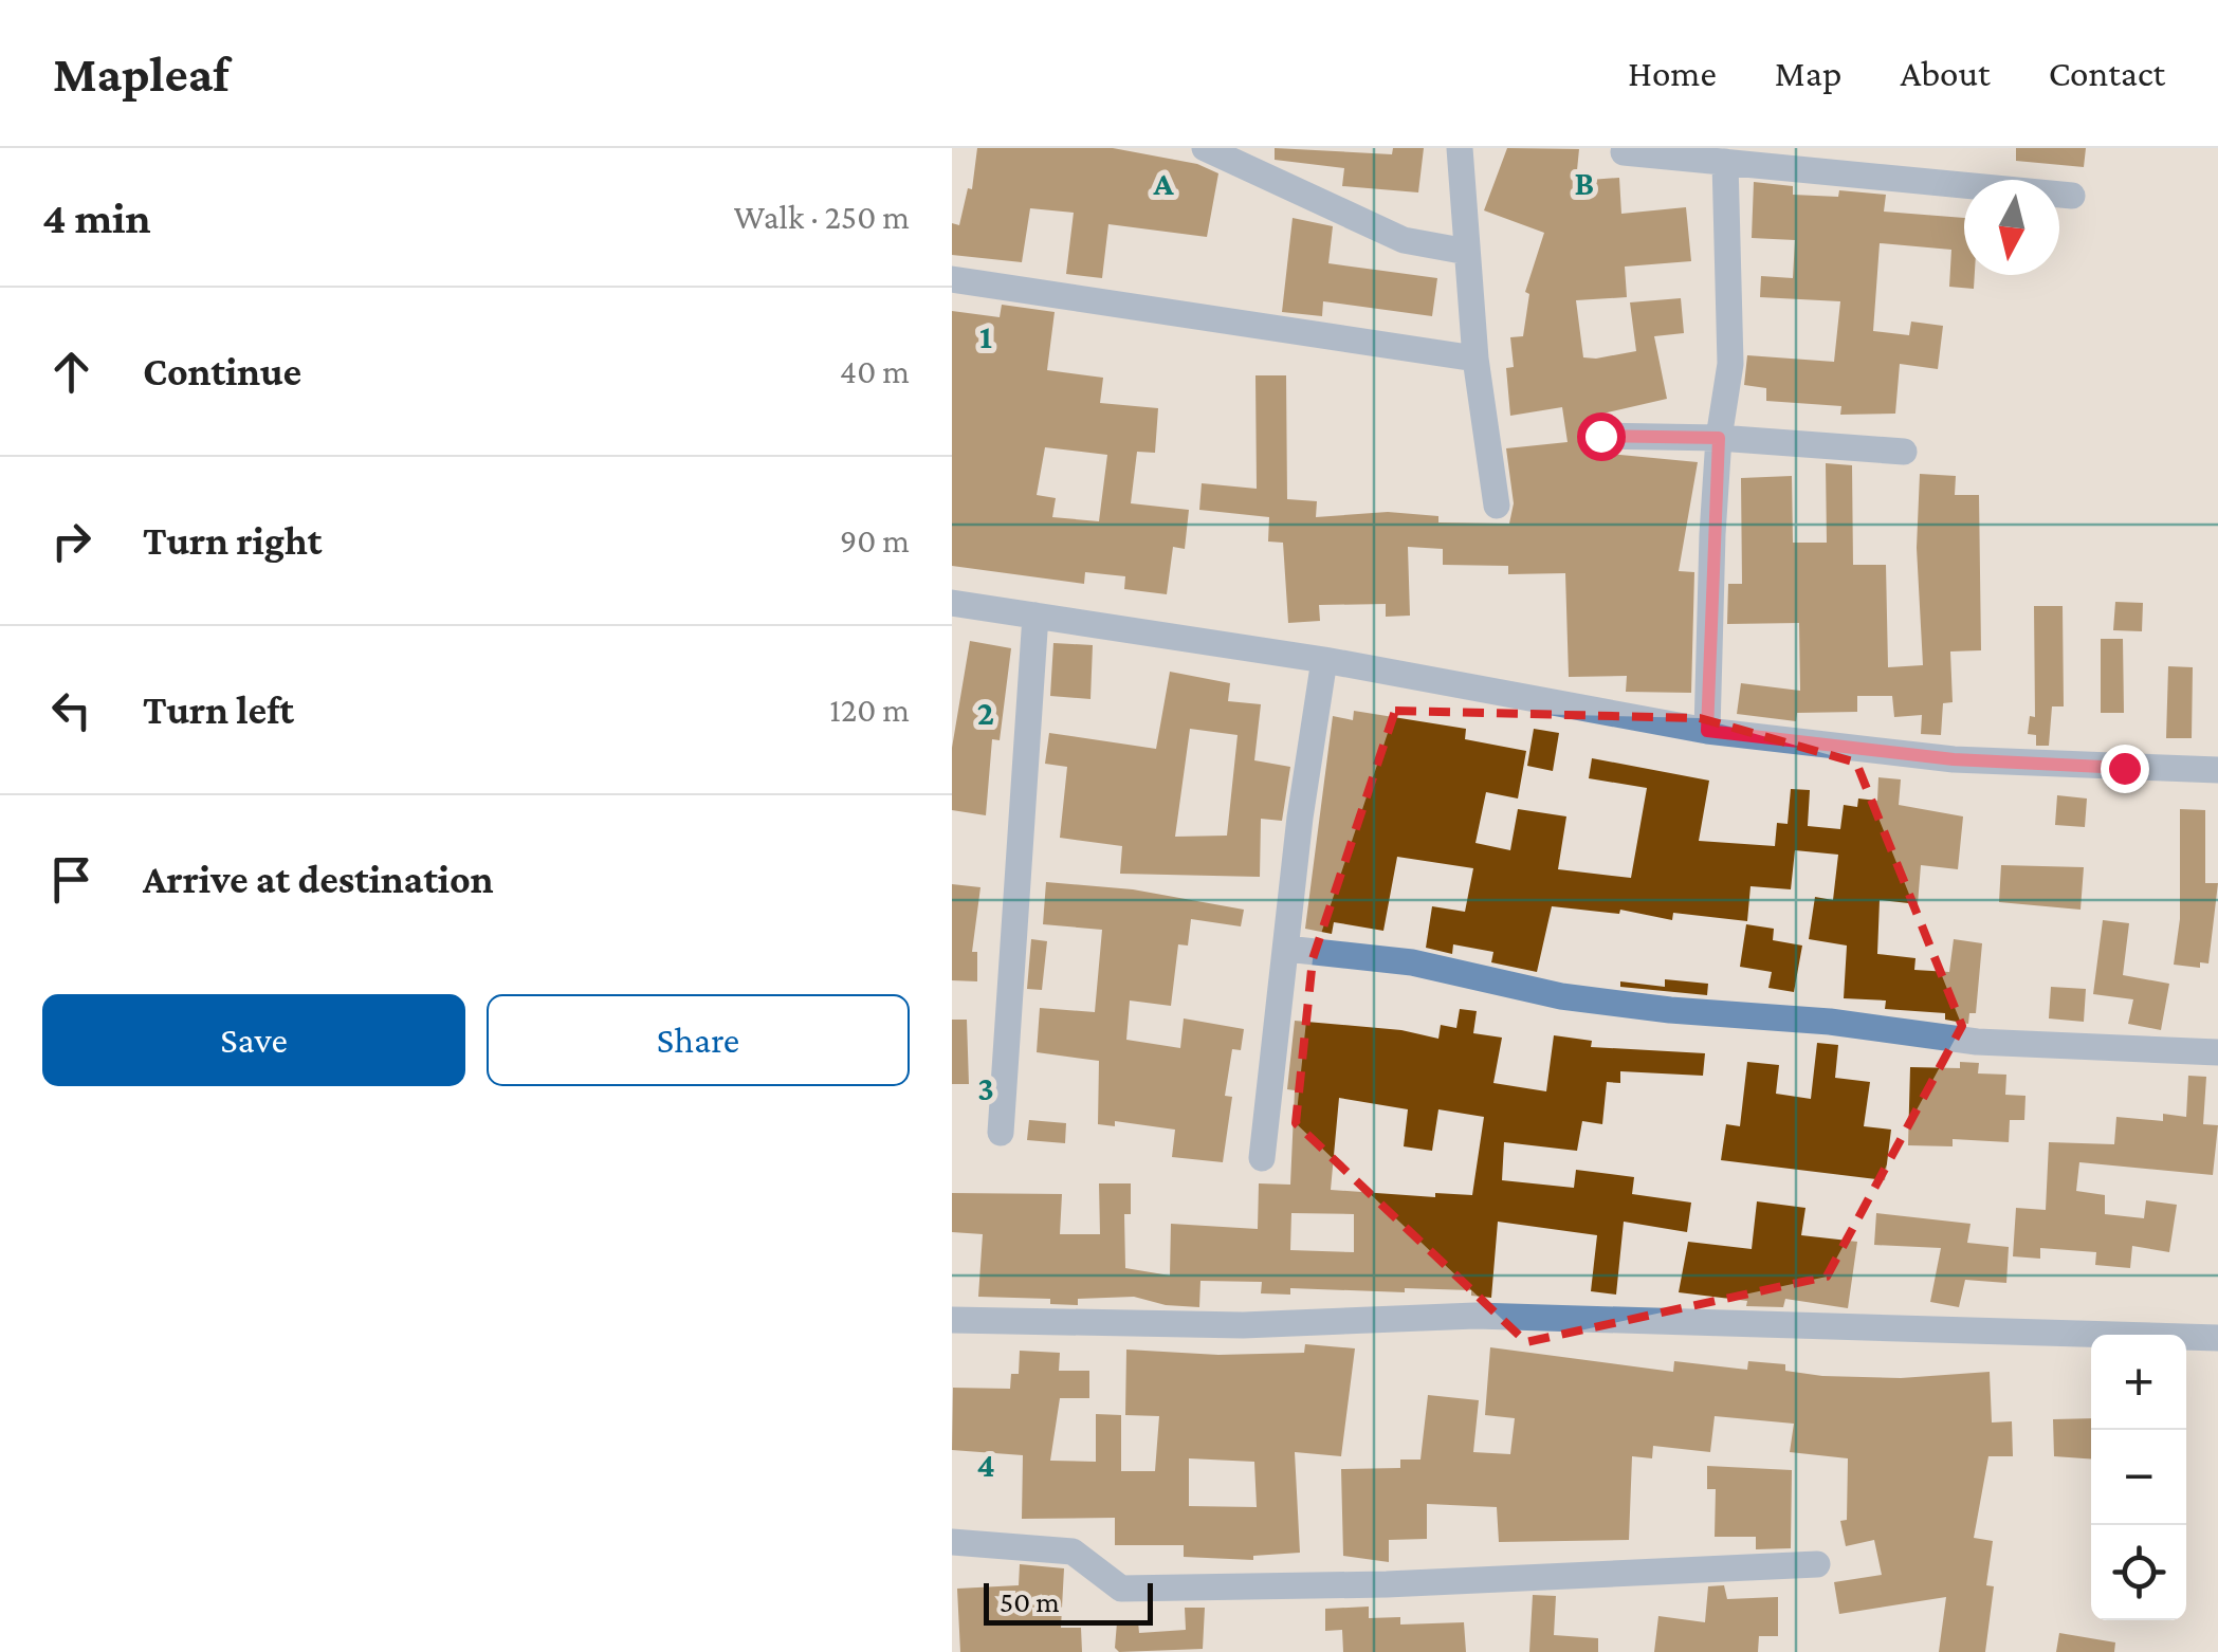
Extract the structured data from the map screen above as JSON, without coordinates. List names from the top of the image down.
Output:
{
  "scale_bar": "50 m",
  "north": "bottom",
  "page": {
    "header": "Mapleaf",
    "nav": [
      "Home",
      "Map",
      "About",
      "Contact"
    ],
    "heading": ["4 min", "Walk · 250 m"],
    "list": [
      ["Continue", "40 m"],
      ["Turn right", "90 m"],
      ["Turn left", "120 m"],
      "Arrive at destination"
    ],
    "buttons": ["Save", "Share"],
    "map_buttons": ["+", "−"],
    "scale": "50 m"
  },
  "grid": {
    "columns": ["A", "B"],
    "rows": [
      "1",
      "2",
      "3",
      "4"
    ]
  }
}
